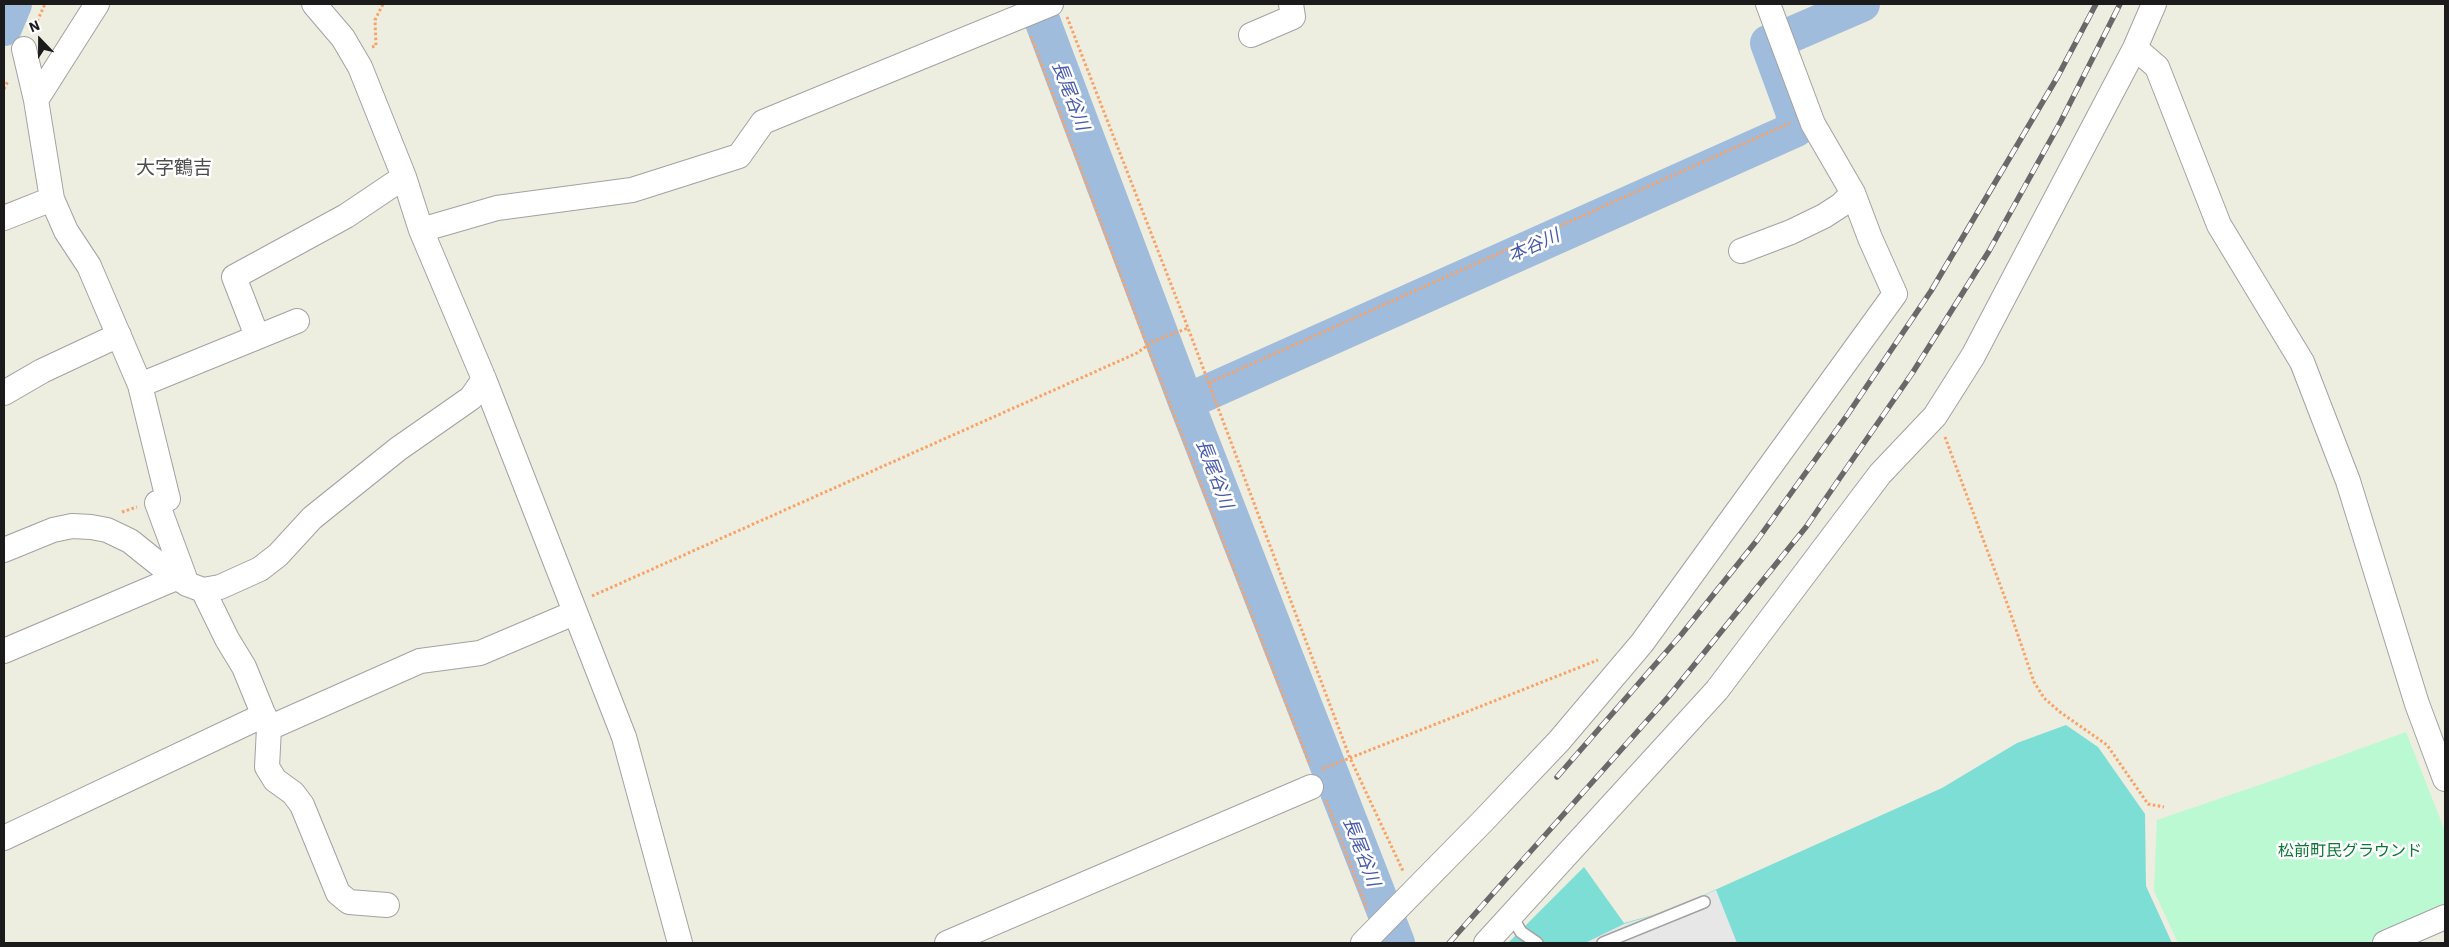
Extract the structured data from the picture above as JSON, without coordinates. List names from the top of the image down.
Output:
{
  "districts": ["大字鶴吉"],
  "water": ["長尾谷川", "本谷川"],
  "parks": ["松前町民グラウンド"],
  "north": "top"
}
